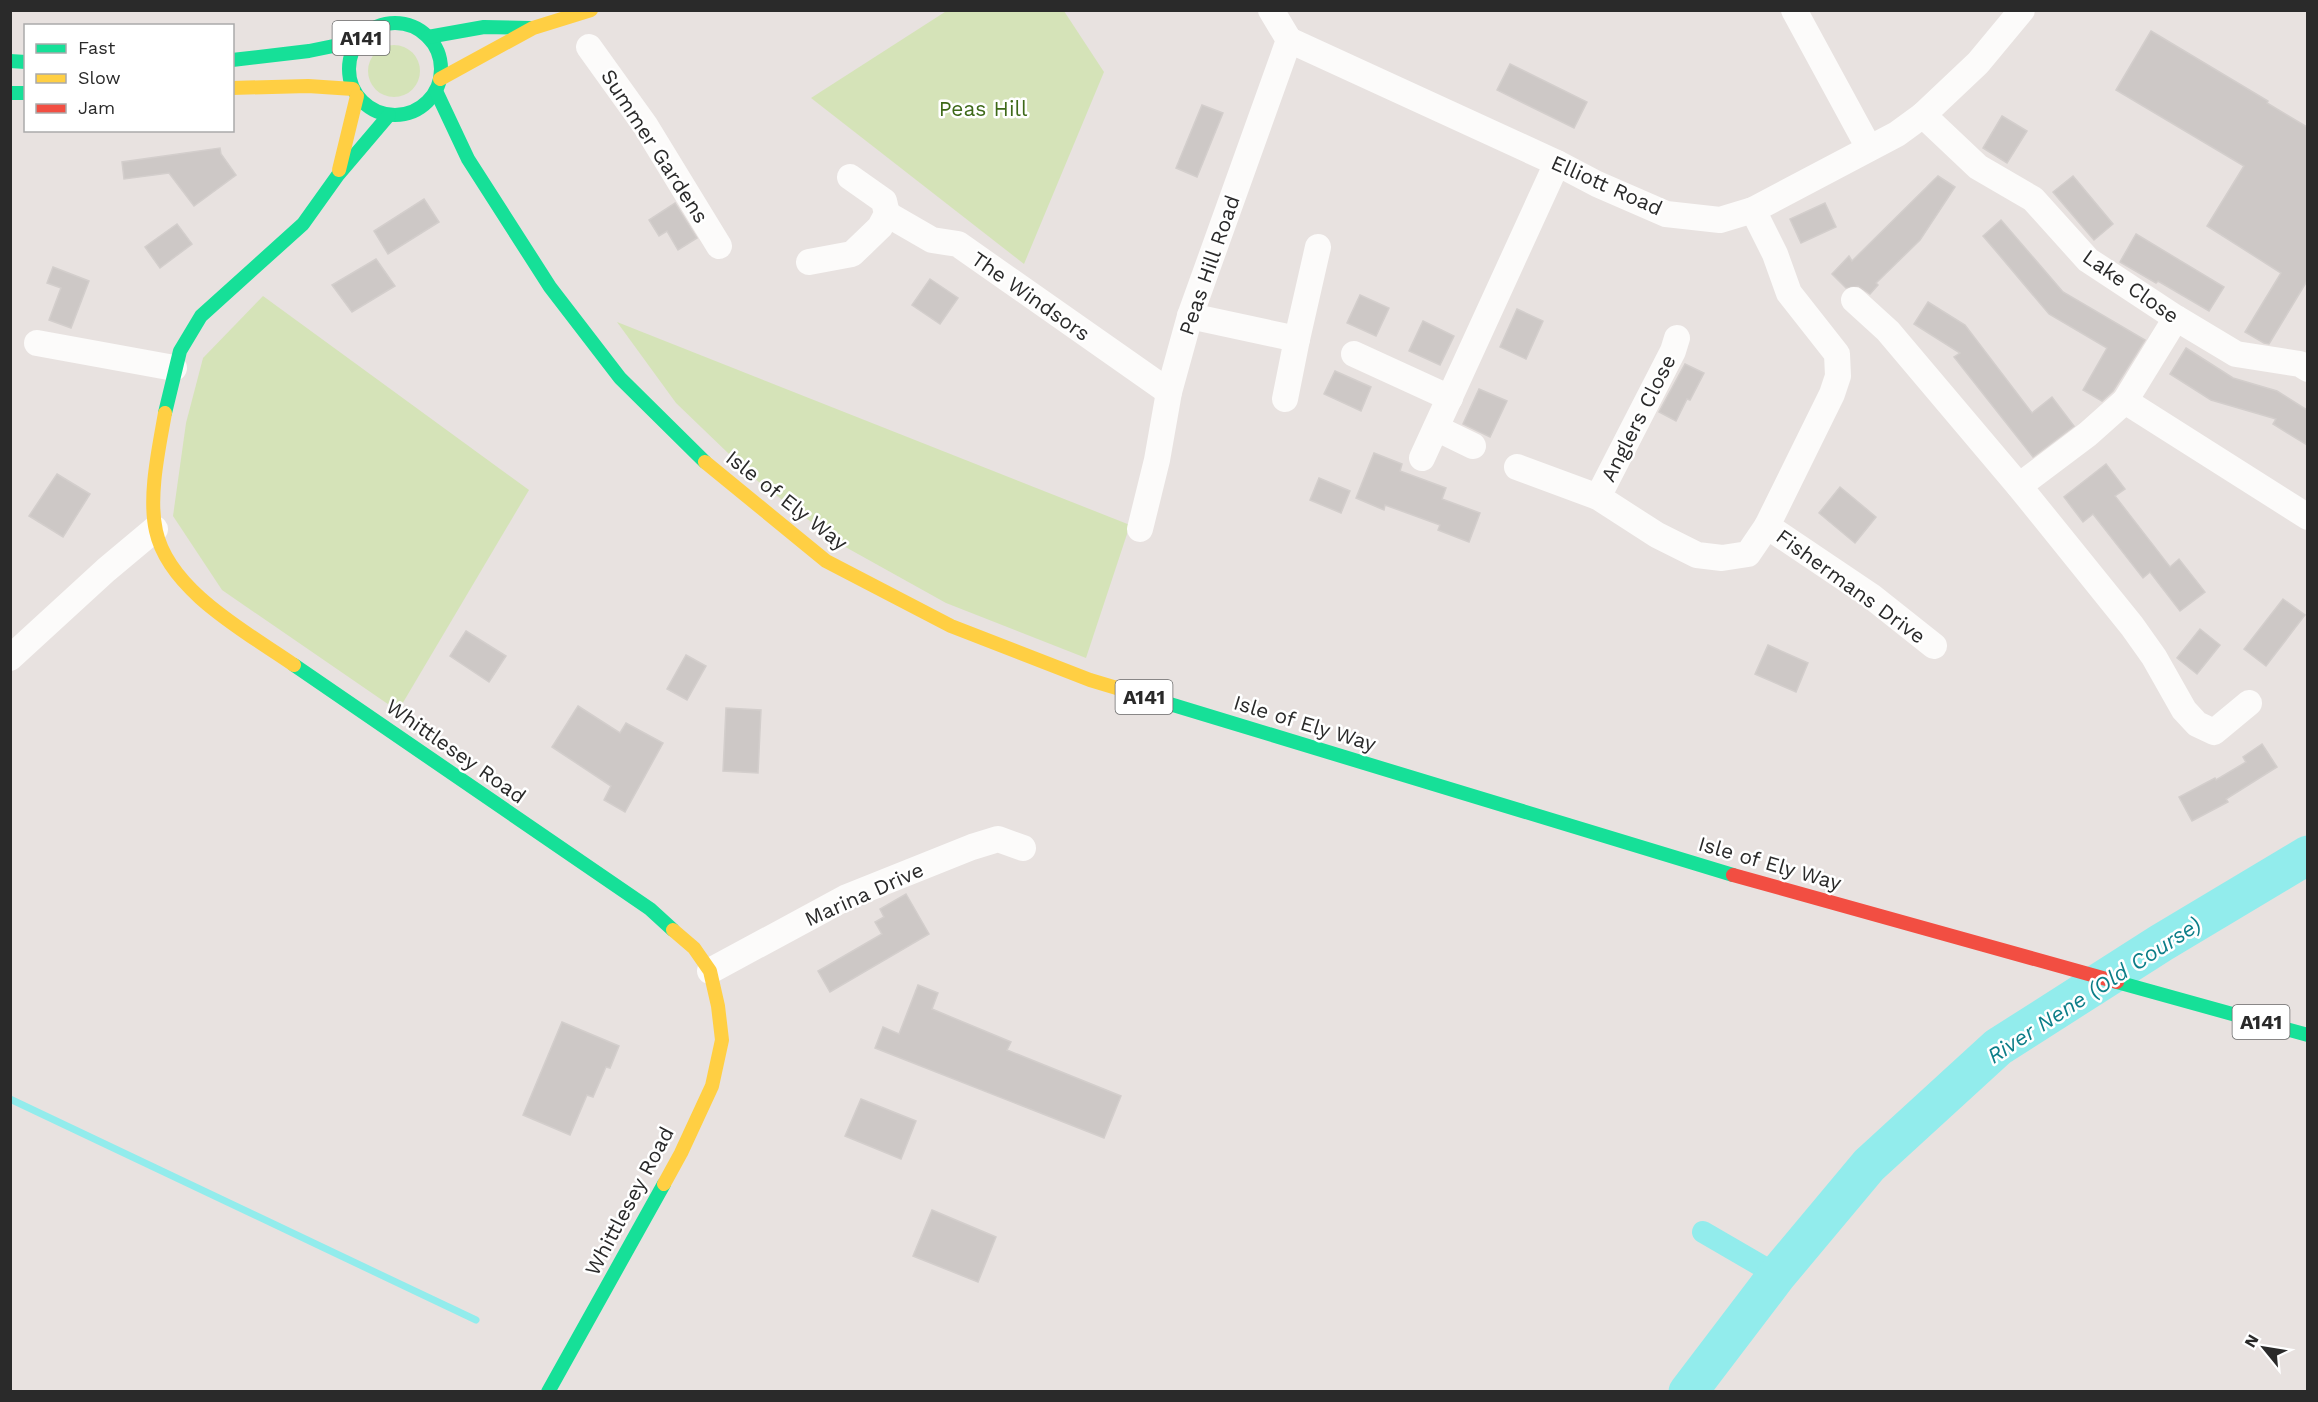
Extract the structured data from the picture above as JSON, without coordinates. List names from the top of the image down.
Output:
{
  "streets": {
    "main road": ["A141", "Isle of Ely Way", "Whittlesey Road"],
    "street": [
      "Summer Gardens",
      "Elliott Road",
      "Peas Hill Road",
      "Lake Close",
      "The Windsors",
      "Anglers Close",
      "Fishermans Drive",
      "Marina Drive"
    ]
  },
  "crossings": [
    ["A141", "Isle of Ely Way"],
    ["A141", "Whittlesey Road"],
    ["Elliott Road", "Peas Hill Road"],
    ["Elliott Road", "Lake Close"],
    ["Elliott Road", "Fishermans Drive"],
    ["Peas Hill Road", "The Windsors"],
    ["Anglers Close", "Fishermans Drive"],
    ["Isle of Ely Way", "Whittlesey Road"],
    ["Whittlesey Road", "Marina Drive"]
  ],
  "water": ["River Nene (Old Course)"],
  "parks": ["Peas Hill"],
  "legend": ["Fast", "Slow", "Jam"],
  "north": "top left"
}
